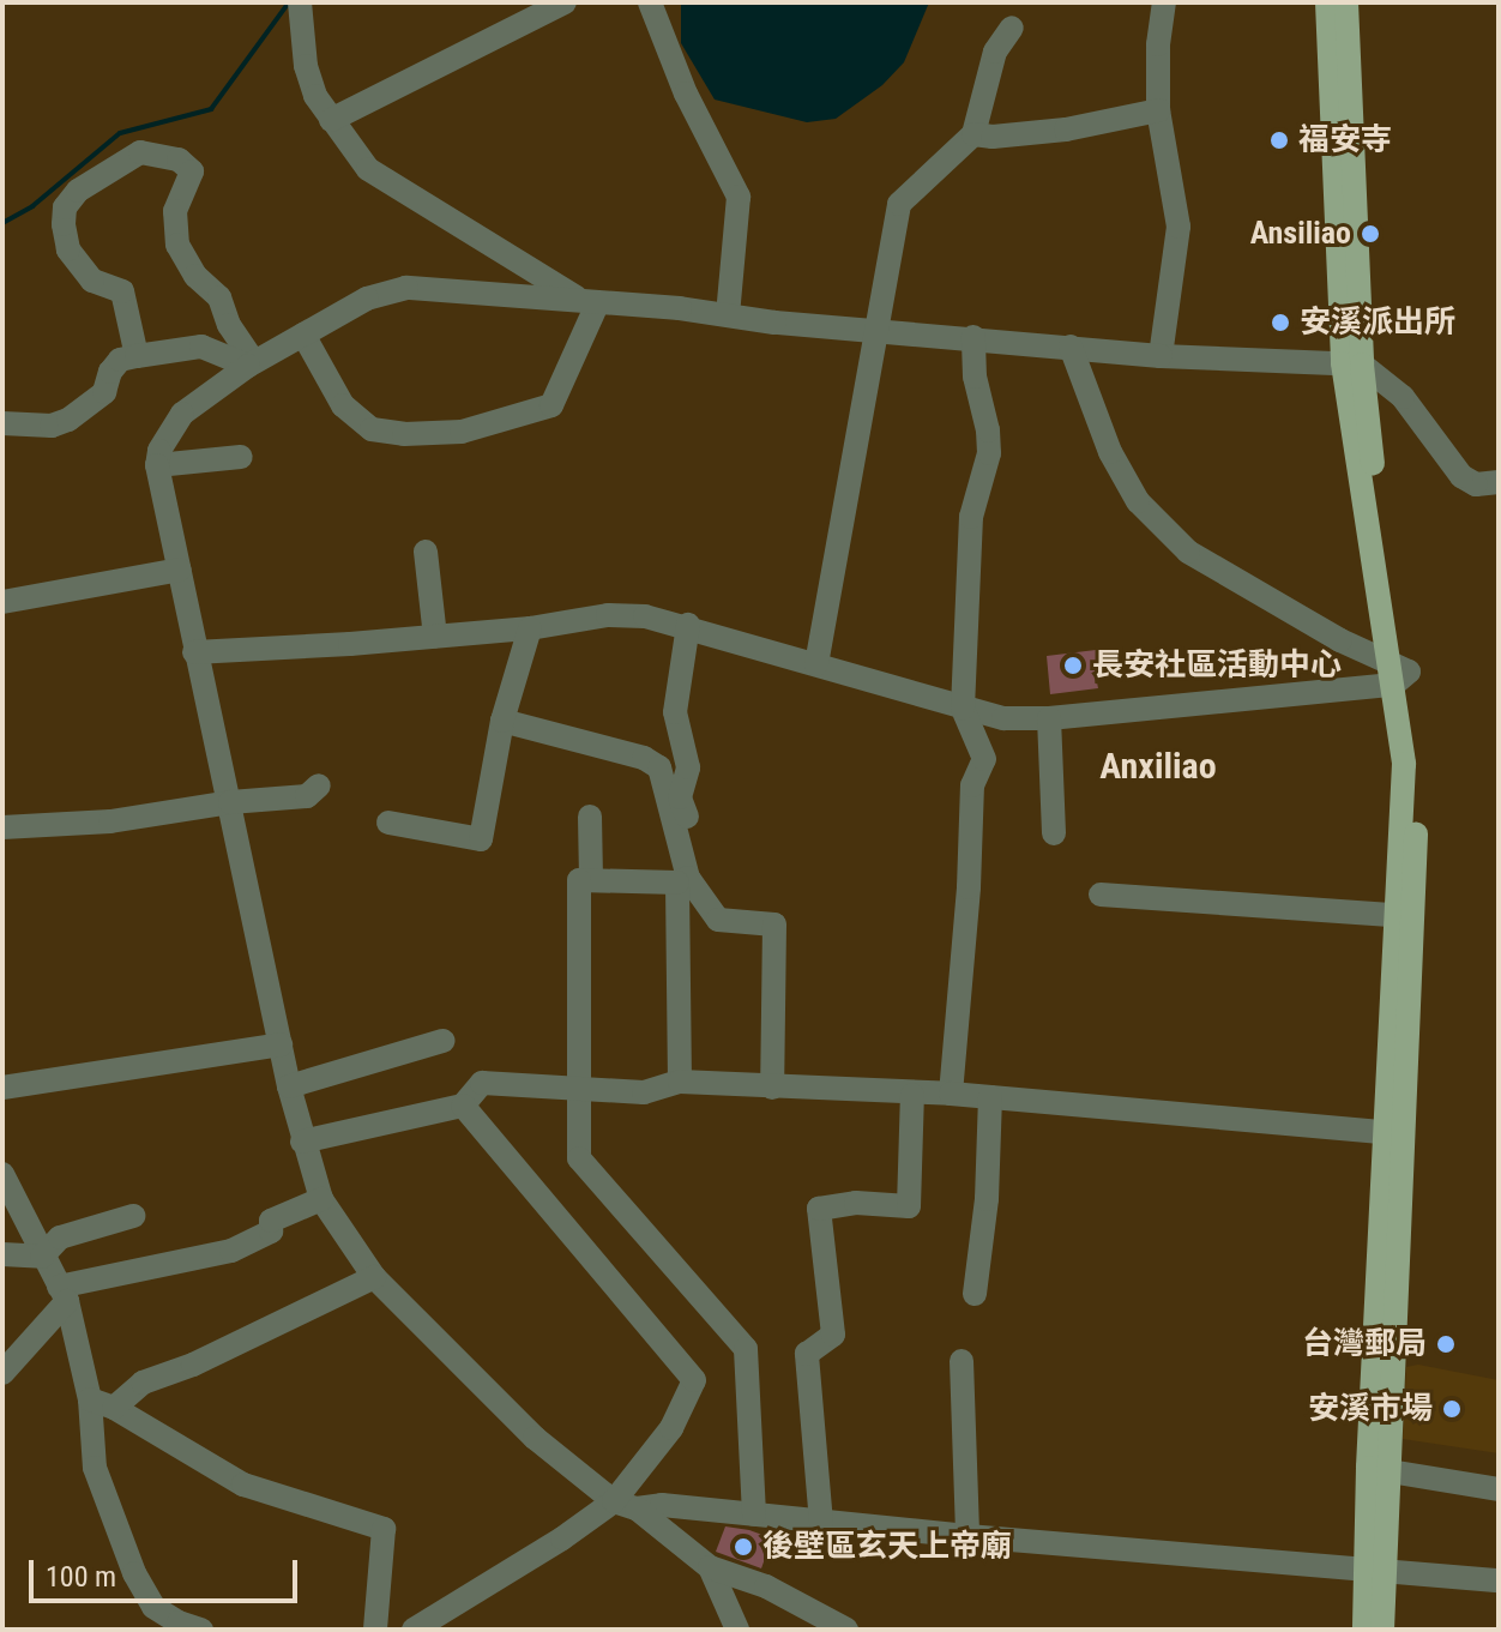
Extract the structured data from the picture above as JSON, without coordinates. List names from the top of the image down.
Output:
{
  "districts": ["Anxiliao"],
  "places": [
    "福安寺",
    "Ansiliao",
    "安溪派出所",
    "長安社區活動中心",
    "台灣郵局",
    "安溪市場",
    "後壁區玄天上帝廟"
  ],
  "scale_bar": "100 m"
}
